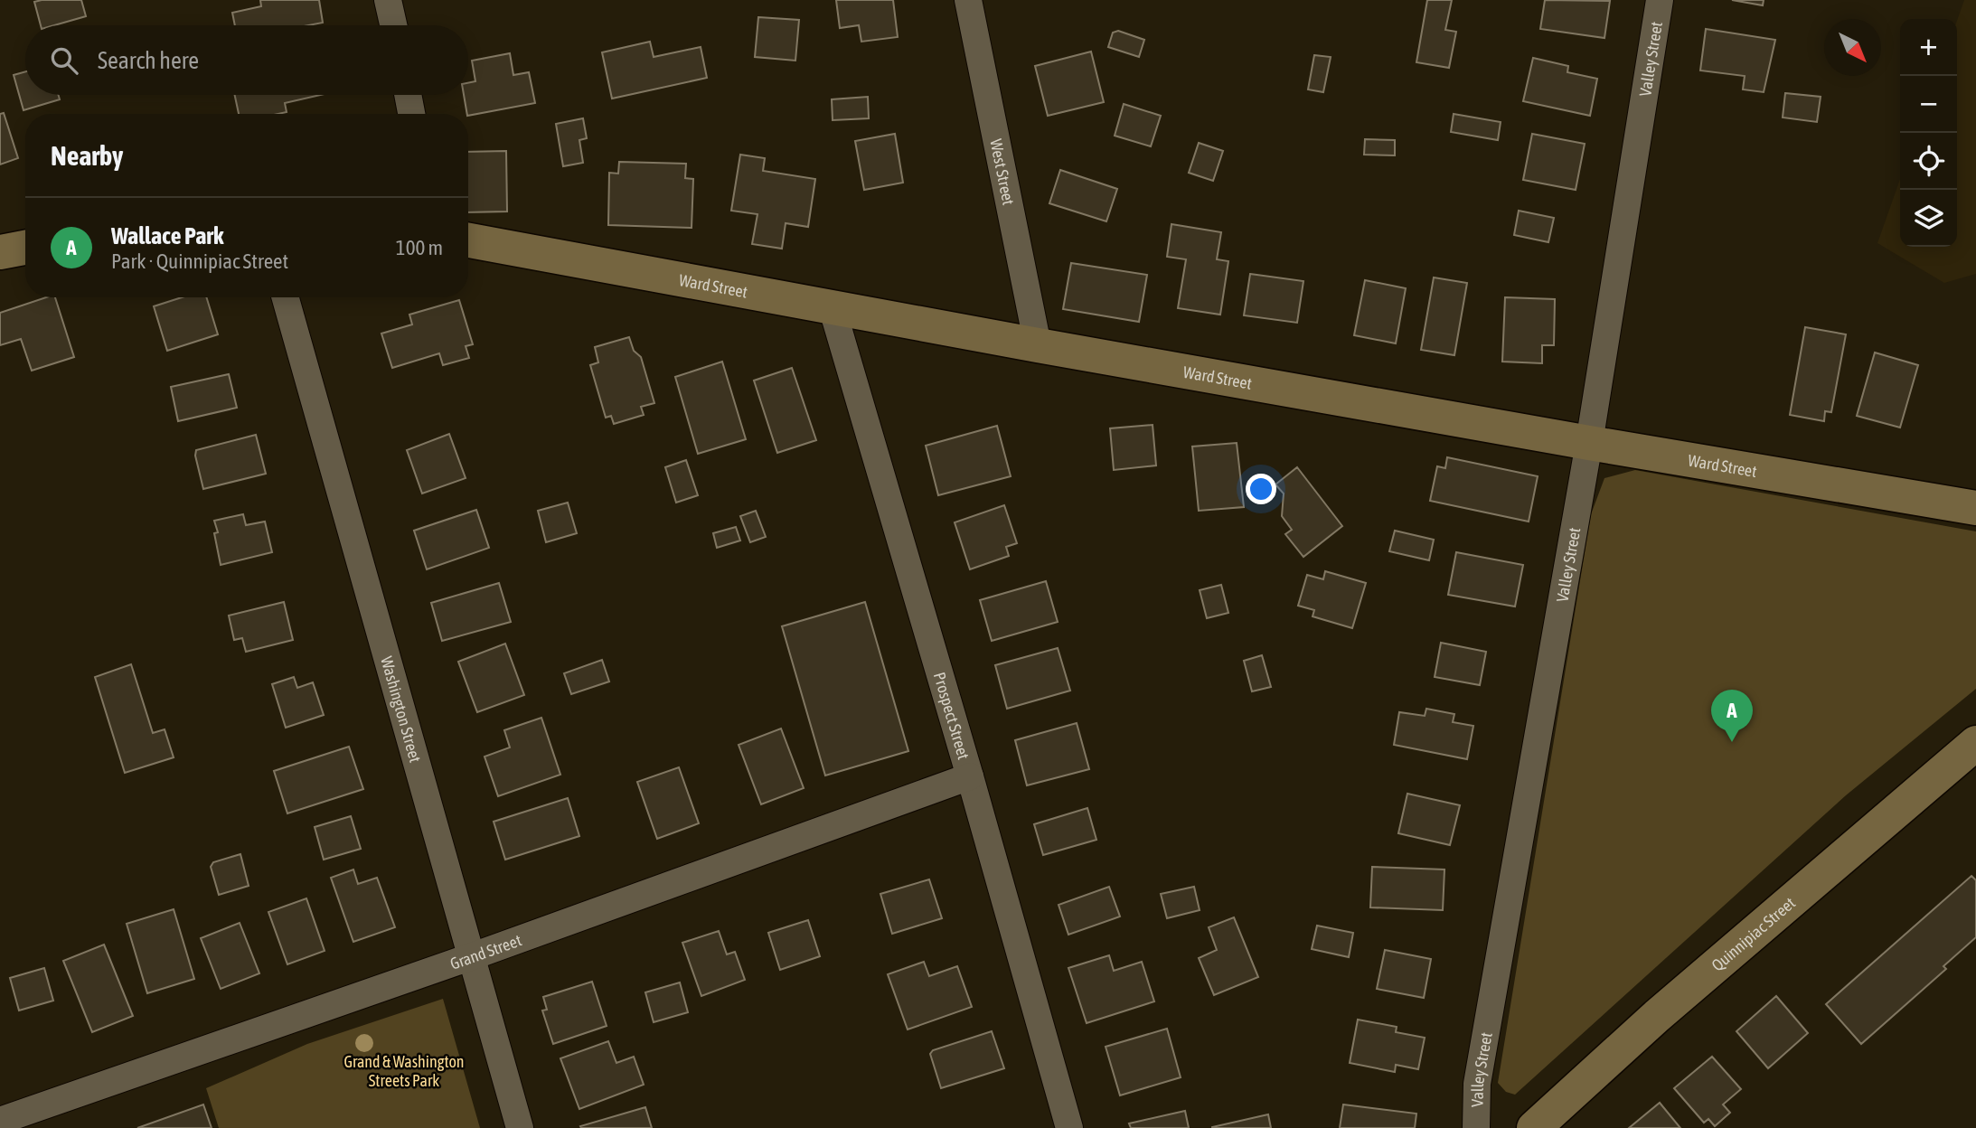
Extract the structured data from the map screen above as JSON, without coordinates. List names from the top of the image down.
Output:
{
  "streets": {
    "street": [
      "Valley Street",
      "West Street",
      "Ward Street",
      "Washington Street",
      "Prospect Street",
      "Quinnipiac Street",
      "Grand Street"
    ]
  },
  "crossings": [
    ["Valley Street", "Ward Street"],
    ["West Street", "Ward Street"],
    ["Ward Street", "Prospect Street"],
    ["Washington Street", "Grand Street"],
    ["Prospect Street", "Grand Street"]
  ],
  "parks": ["Grand & Washington Streets Park"],
  "north": "bottom right",
  "page": {
    "map_buttons": ["+", "−"],
    "search": "Search here",
    "heading": "Nearby",
    "list": [
      {
        "mark": "A",
        "name": "Wallace Park",
        "note": "Park · Quinnipiac Street",
        "value": "100 m"
      }
    ],
    "pins": "A"
  }
}
